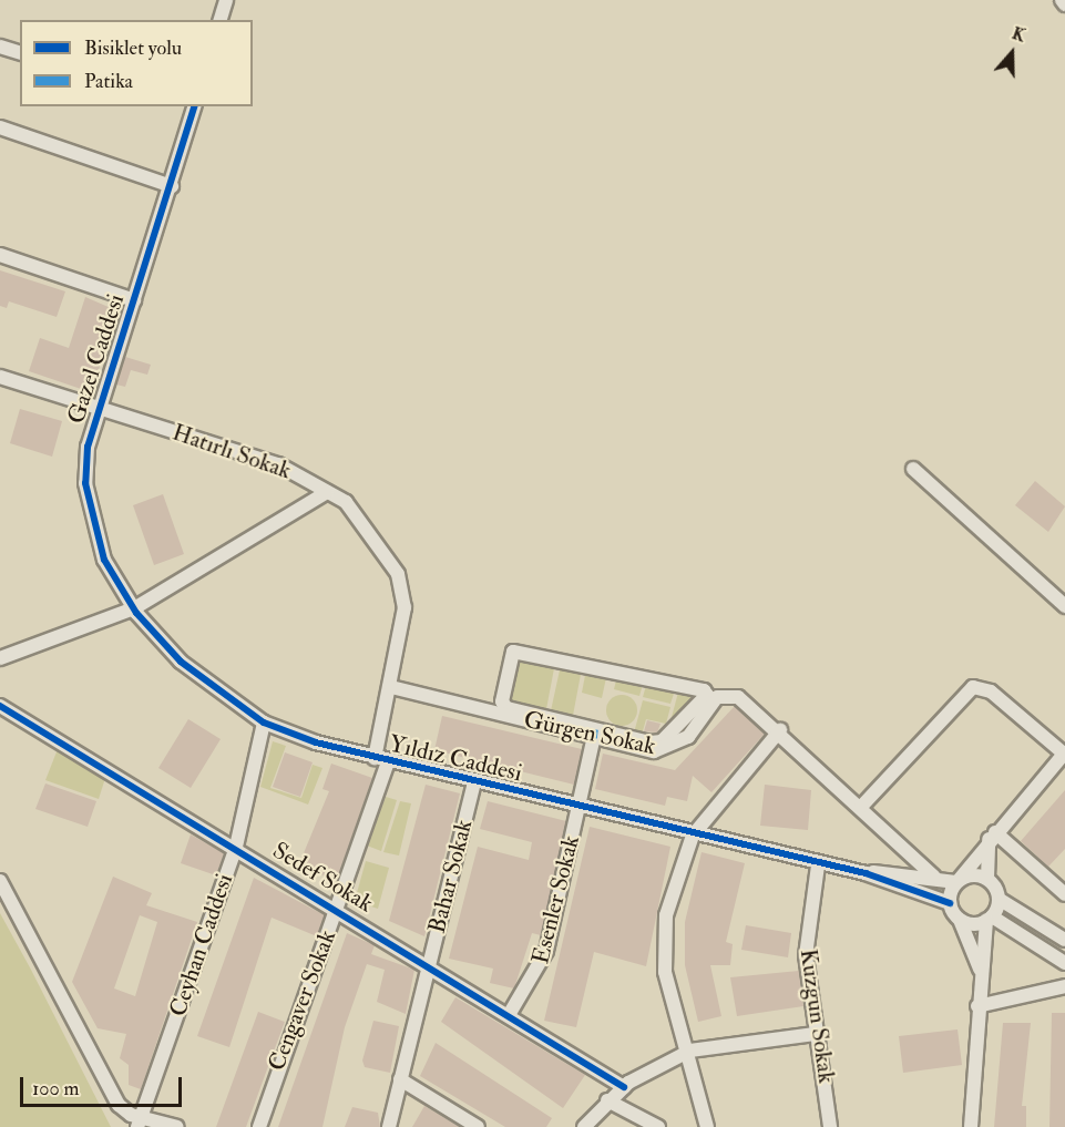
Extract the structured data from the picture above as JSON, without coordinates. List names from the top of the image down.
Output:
{
  "streets": {
    "street": [
      "Gazel Caddesi",
      "Hatırlı Sokak",
      "Gürgen Sokak",
      "Yıldız Caddesi",
      "Bahar Sokak",
      "Sedef Sokak",
      "Esenler Sokak",
      "Ceyhan Caddesi",
      "Cengaver Sokak",
      "Kuzgun Sokak"
    ]
  },
  "crossings": [
    ["Gazel Caddesi", "Hatırlı Sokak"],
    ["Gazel Caddesi", "Yıldız Caddesi"],
    ["Gazel Caddesi", "Ceyhan Caddesi"],
    ["Hatırlı Sokak", "Gürgen Sokak"],
    ["Hatırlı Sokak", "Yıldız Caddesi"],
    ["Hatırlı Sokak", "Cengaver Sokak"],
    ["Gürgen Sokak", "Yıldız Caddesi"],
    ["Gürgen Sokak", "Esenler Sokak"],
    ["Yıldız Caddesi", "Bahar Sokak"],
    ["Yıldız Caddesi", "Esenler Sokak"],
    ["Yıldız Caddesi", "Ceyhan Caddesi"],
    ["Yıldız Caddesi", "Cengaver Sokak"],
    ["Yıldız Caddesi", "Kuzgun Sokak"],
    ["Bahar Sokak", "Sedef Sokak"],
    ["Sedef Sokak", "Esenler Sokak"],
    ["Sedef Sokak", "Ceyhan Caddesi"],
    ["Sedef Sokak", "Cengaver Sokak"]
  ],
  "legend": ["Bisiklet yolu", "Patika"],
  "scale_bar": "100 m",
  "north": "top"
}
